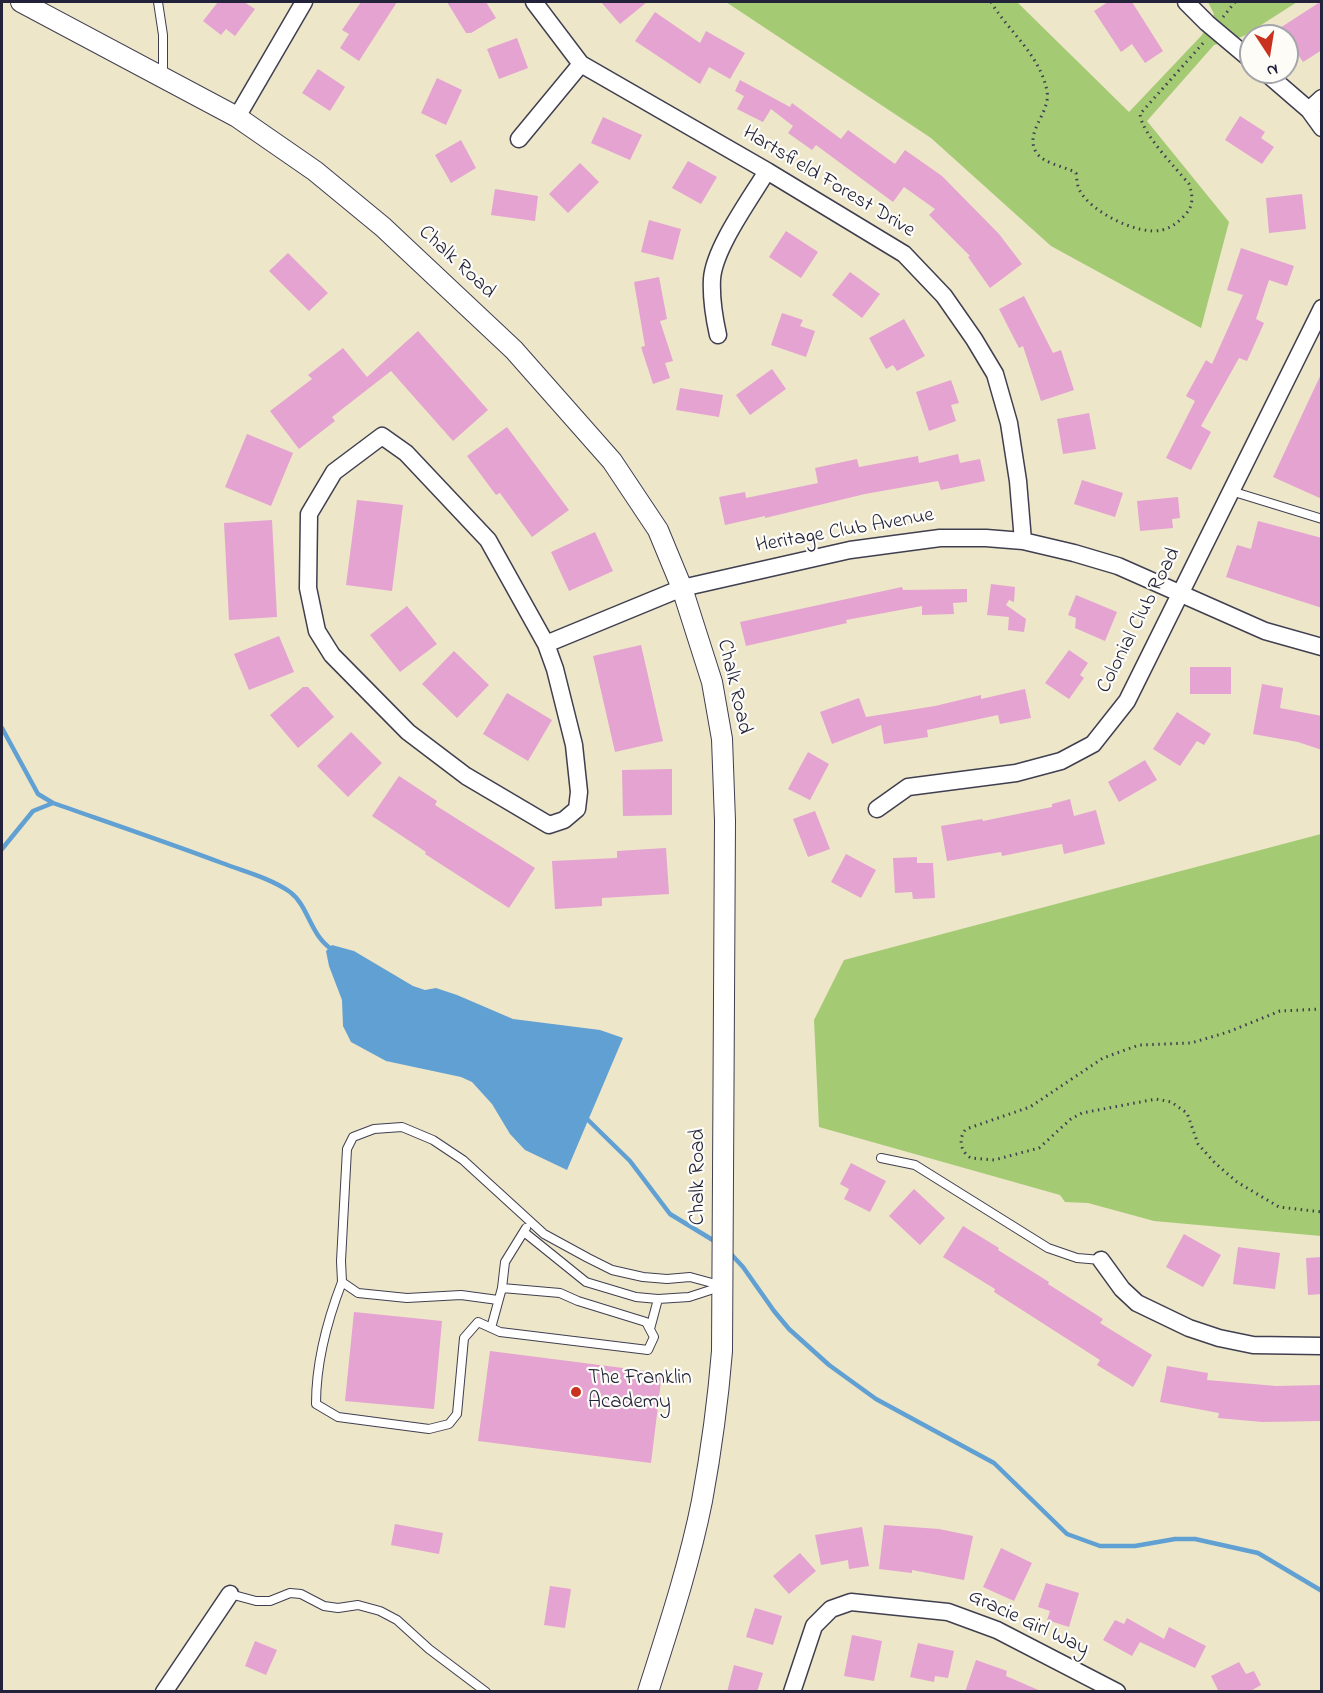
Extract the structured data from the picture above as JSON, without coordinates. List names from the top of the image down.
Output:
{
  "streets": {
    "street": [
      "Hartsfield Forest Drive",
      "Chalk Road",
      "Heritage Club Avenue",
      "Colonial Club Road",
      "Gracie Girl Way"
    ]
  },
  "crossings": [
    ["Hartsfield Forest Drive", "Heritage Club Avenue"],
    ["Chalk Road", "Heritage Club Avenue"],
    ["Heritage Club Avenue", "Colonial Club Road"]
  ],
  "places": ["The Franklin Academy"],
  "north": "bottom"
}
